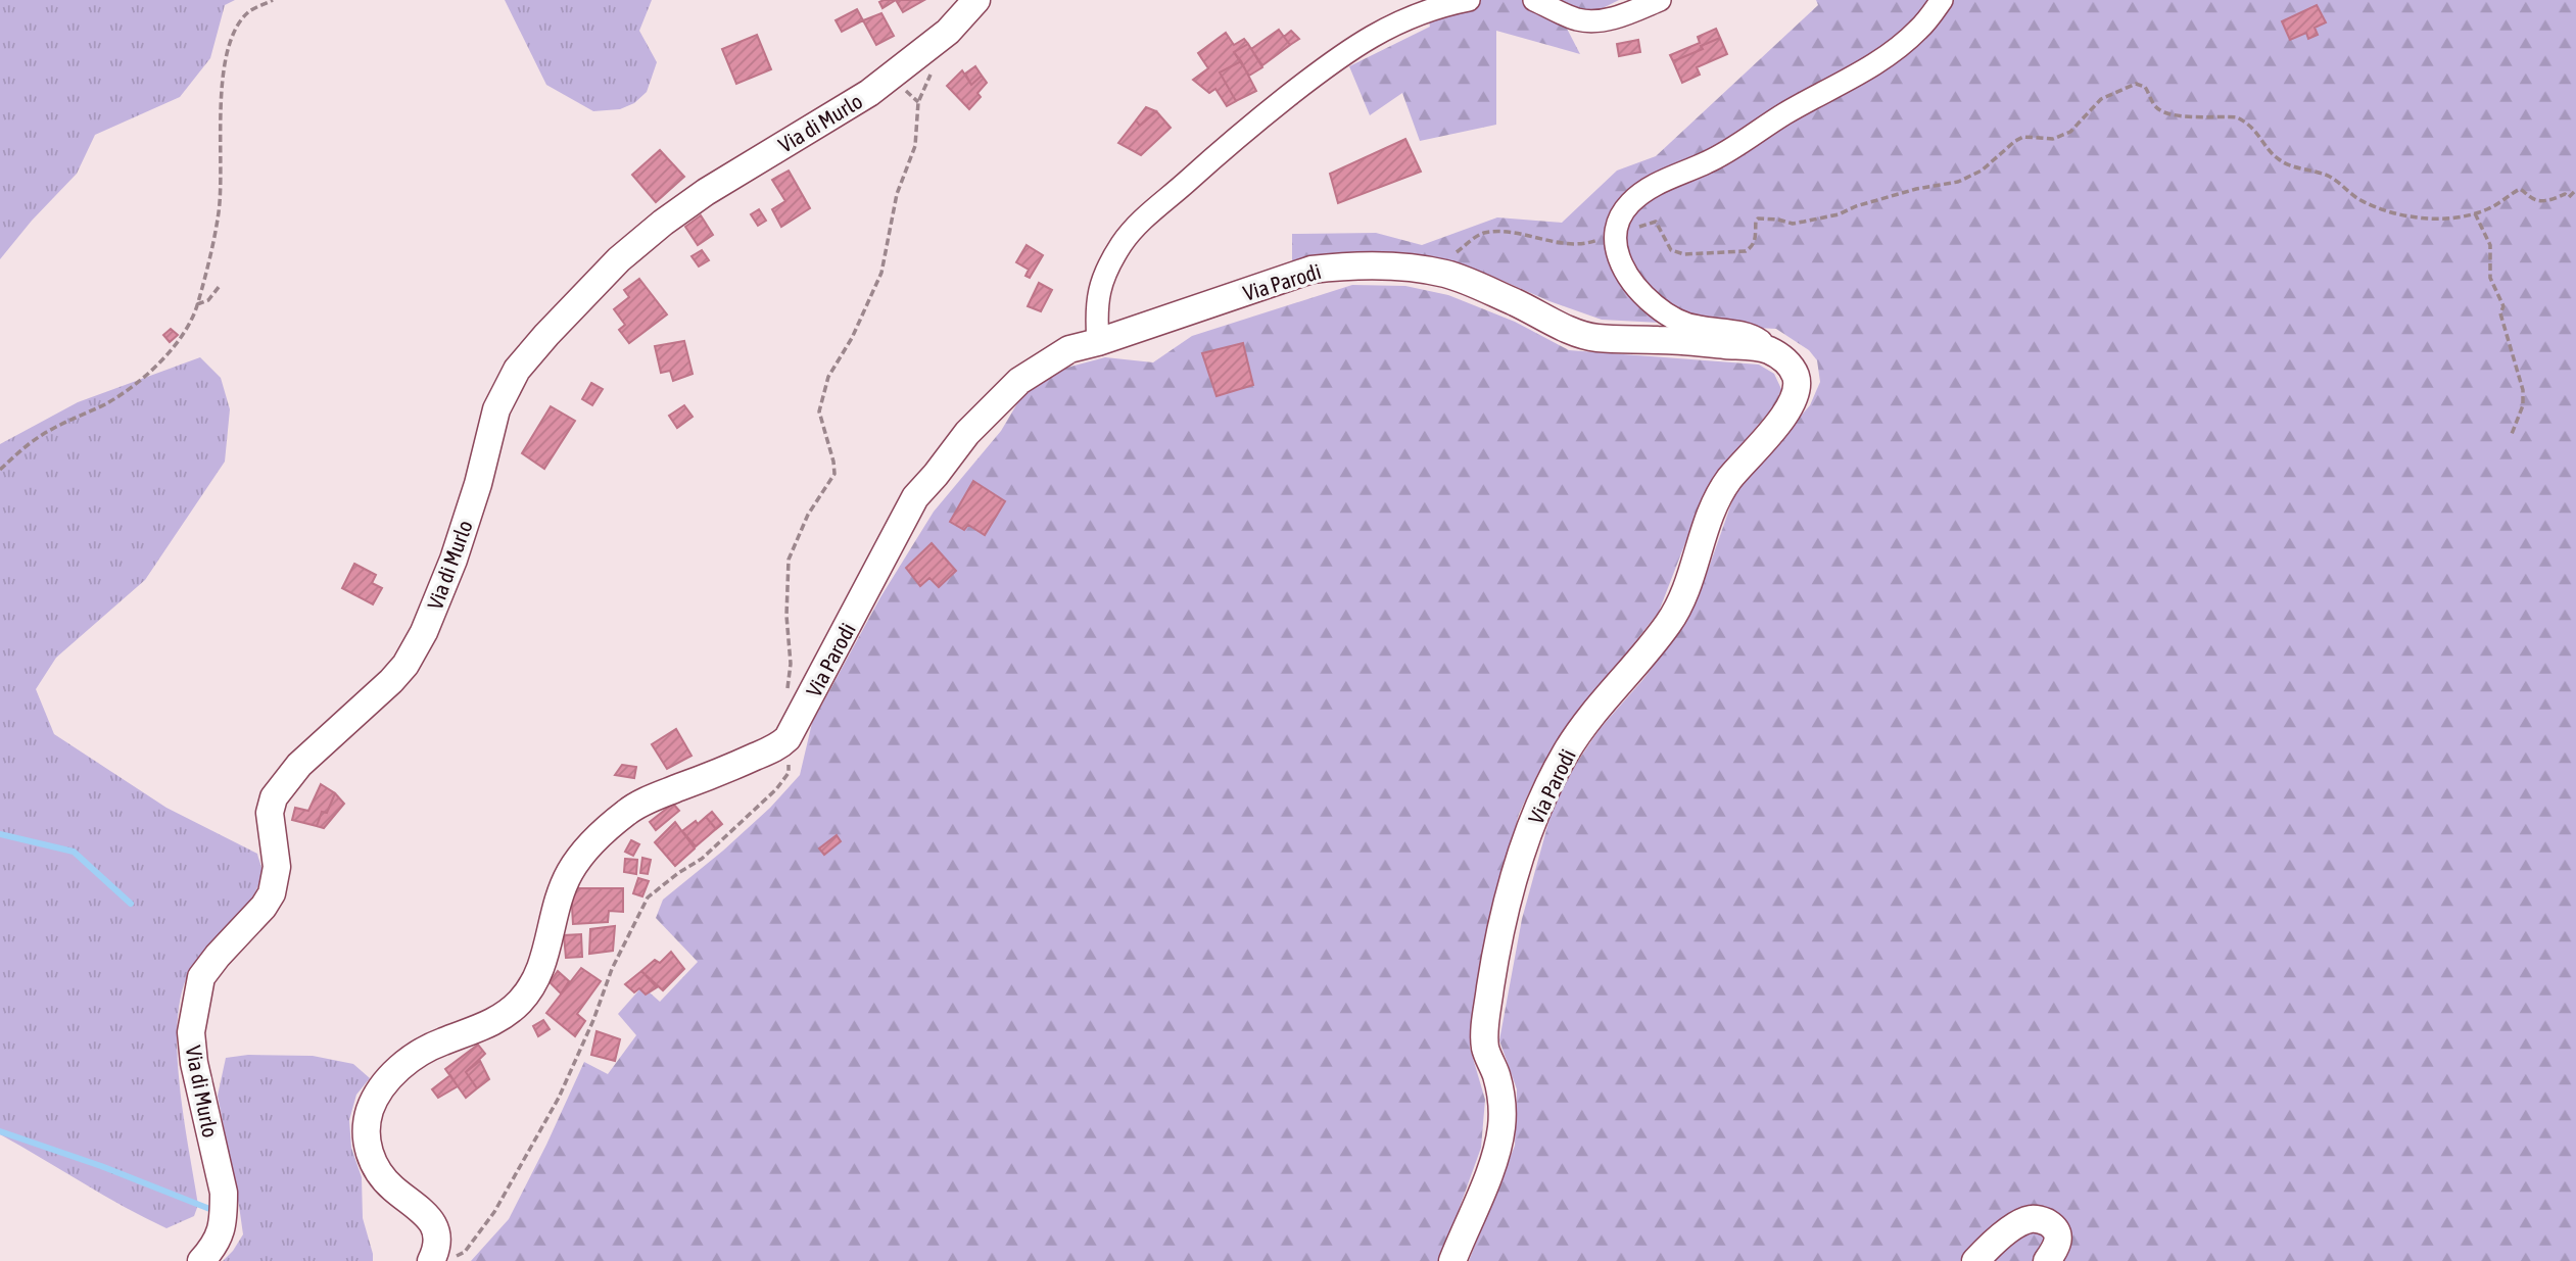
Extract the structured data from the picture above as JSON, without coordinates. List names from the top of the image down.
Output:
{
  "streets": {
    "street": ["Via di Murlo", "Via Parodi"]
  }
}
